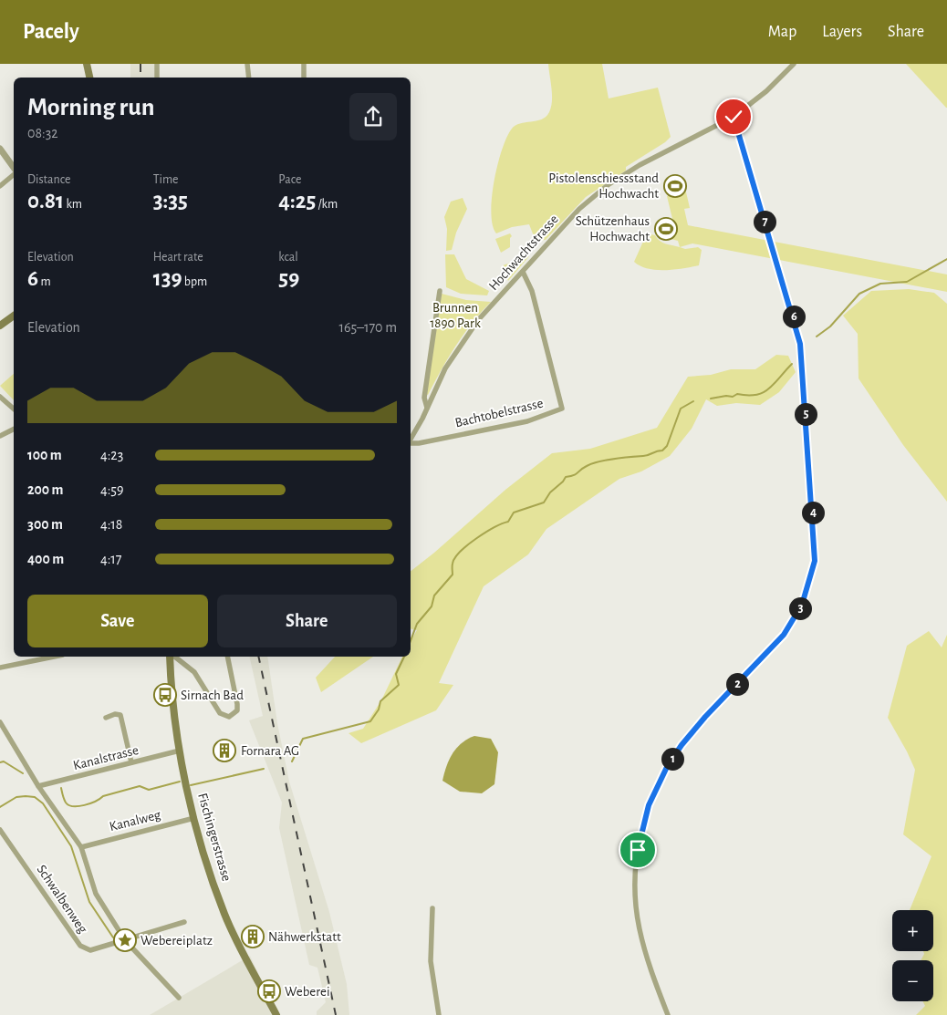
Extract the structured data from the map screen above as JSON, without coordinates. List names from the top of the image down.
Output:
{
  "streets": {
    "main road": ["Fischingerstrasse"],
    "street": [
      "Hochwachtstrasse",
      "Bachtobelstrasse",
      "Kanalstrasse",
      "Kanalweg",
      "Schwalbenweg"
    ]
  },
  "crossings": [
    ["Hochwachtstrasse", "Bachtobelstrasse"],
    ["Kanalstrasse", "Fischingerstrasse"],
    ["Kanalweg", "Fischingerstrasse"]
  ],
  "parks": ["Brunnen 1890 Park"],
  "places": {
    "sports": ["Pistolenschiessstand Hochwacht", "Schützenhaus Hochwacht"],
    "bus stop": ["Sirnach Bad", "Weberei"],
    "building": ["Fornara AG", "Nähwerkstatt"],
    "place": ["Webereiplatz"]
  },
  "page": {
    "header": "Pacely",
    "nav": ["Map", "Layers", "Share"],
    "heading": ["Morning run", "08:32"],
    "stats": [
      ["Distance", "0.81 km"],
      ["Time", "3:35"],
      ["Pace", "4:25 /km"],
      ["Elevation", "6 m"],
      ["Heart rate", "139 bpm"],
      ["kcal", "59"]
    ],
    "pins": [
      "7",
      "6",
      "5",
      "4",
      "3",
      "2",
      "1"
    ],
    "chart": ["Elevation", "165–170 m"],
    "list": [
      {
        "name": "100 m",
        "note": "4:23"
      },
      {
        "name": "200 m",
        "note": "4:59"
      },
      {
        "name": "300 m",
        "note": "4:18"
      },
      {
        "name": "400 m",
        "note": "4:17"
      }
    ],
    "buttons": ["Save", "Share"],
    "map_buttons": ["+", "−"]
  }
}
